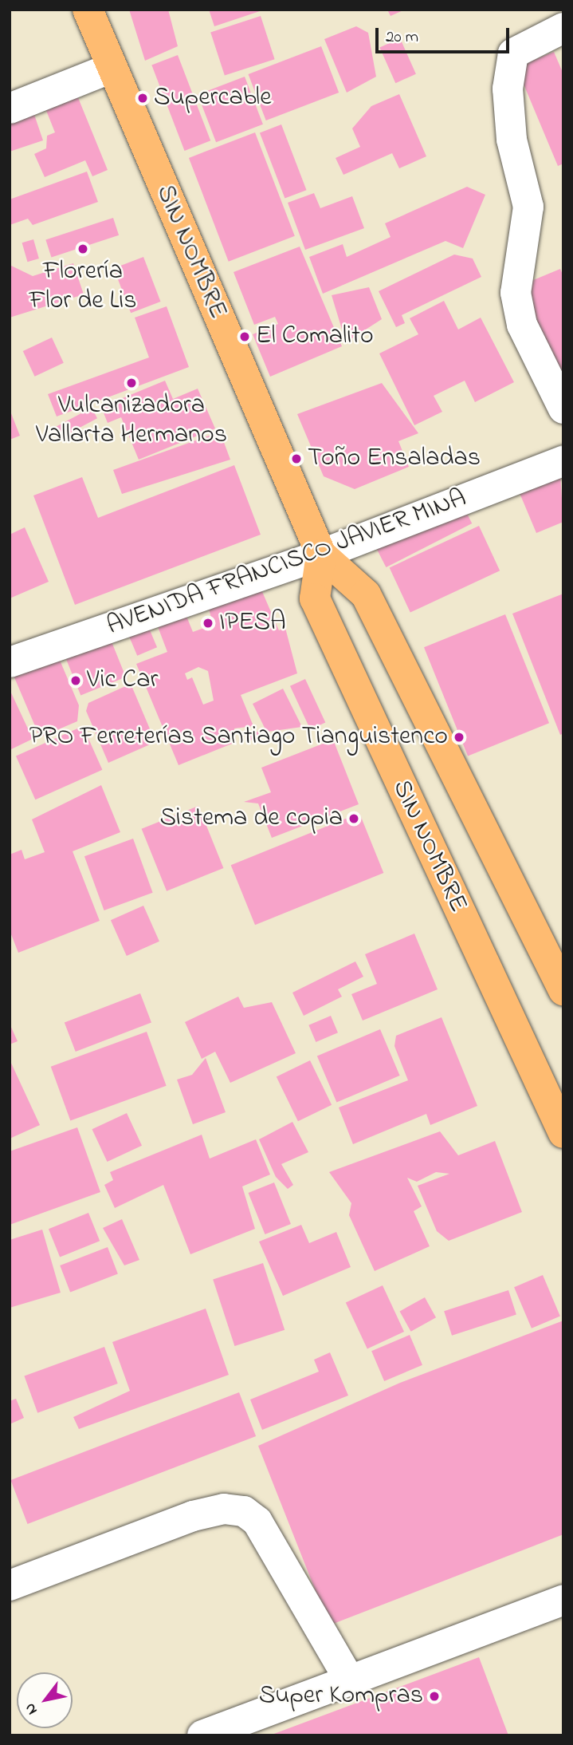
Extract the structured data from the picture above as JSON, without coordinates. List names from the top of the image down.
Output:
{
  "streets": {
    "main road": ["SIN NOMBRE"],
    "street": ["AVENIDA FRANCISCO JAVIER MINA"]
  },
  "crossings": [
    ["SIN NOMBRE", "AVENIDA FRANCISCO JAVIER MINA"]
  ],
  "places": [
    "Supercable",
    "Florería Flor de Lis",
    "El Comalito",
    "Vulcanizadora Vallarta Hermanos",
    "Toño Ensaladas",
    "IPESA",
    "Vic Car",
    "PRO Ferreterías Santiago Tianguistenco",
    "Sistema de copia",
    "Super Kompras"
  ],
  "scale_bar": "20 m",
  "north": "bottom left"
}
